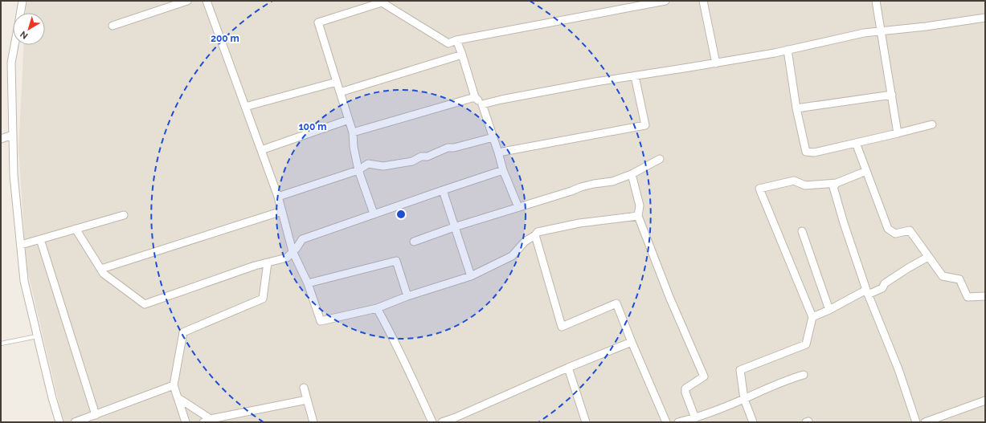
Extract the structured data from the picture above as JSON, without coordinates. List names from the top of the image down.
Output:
{
  "north": "bottom left",
  "rings": ["200 m", "100 m"]
}
